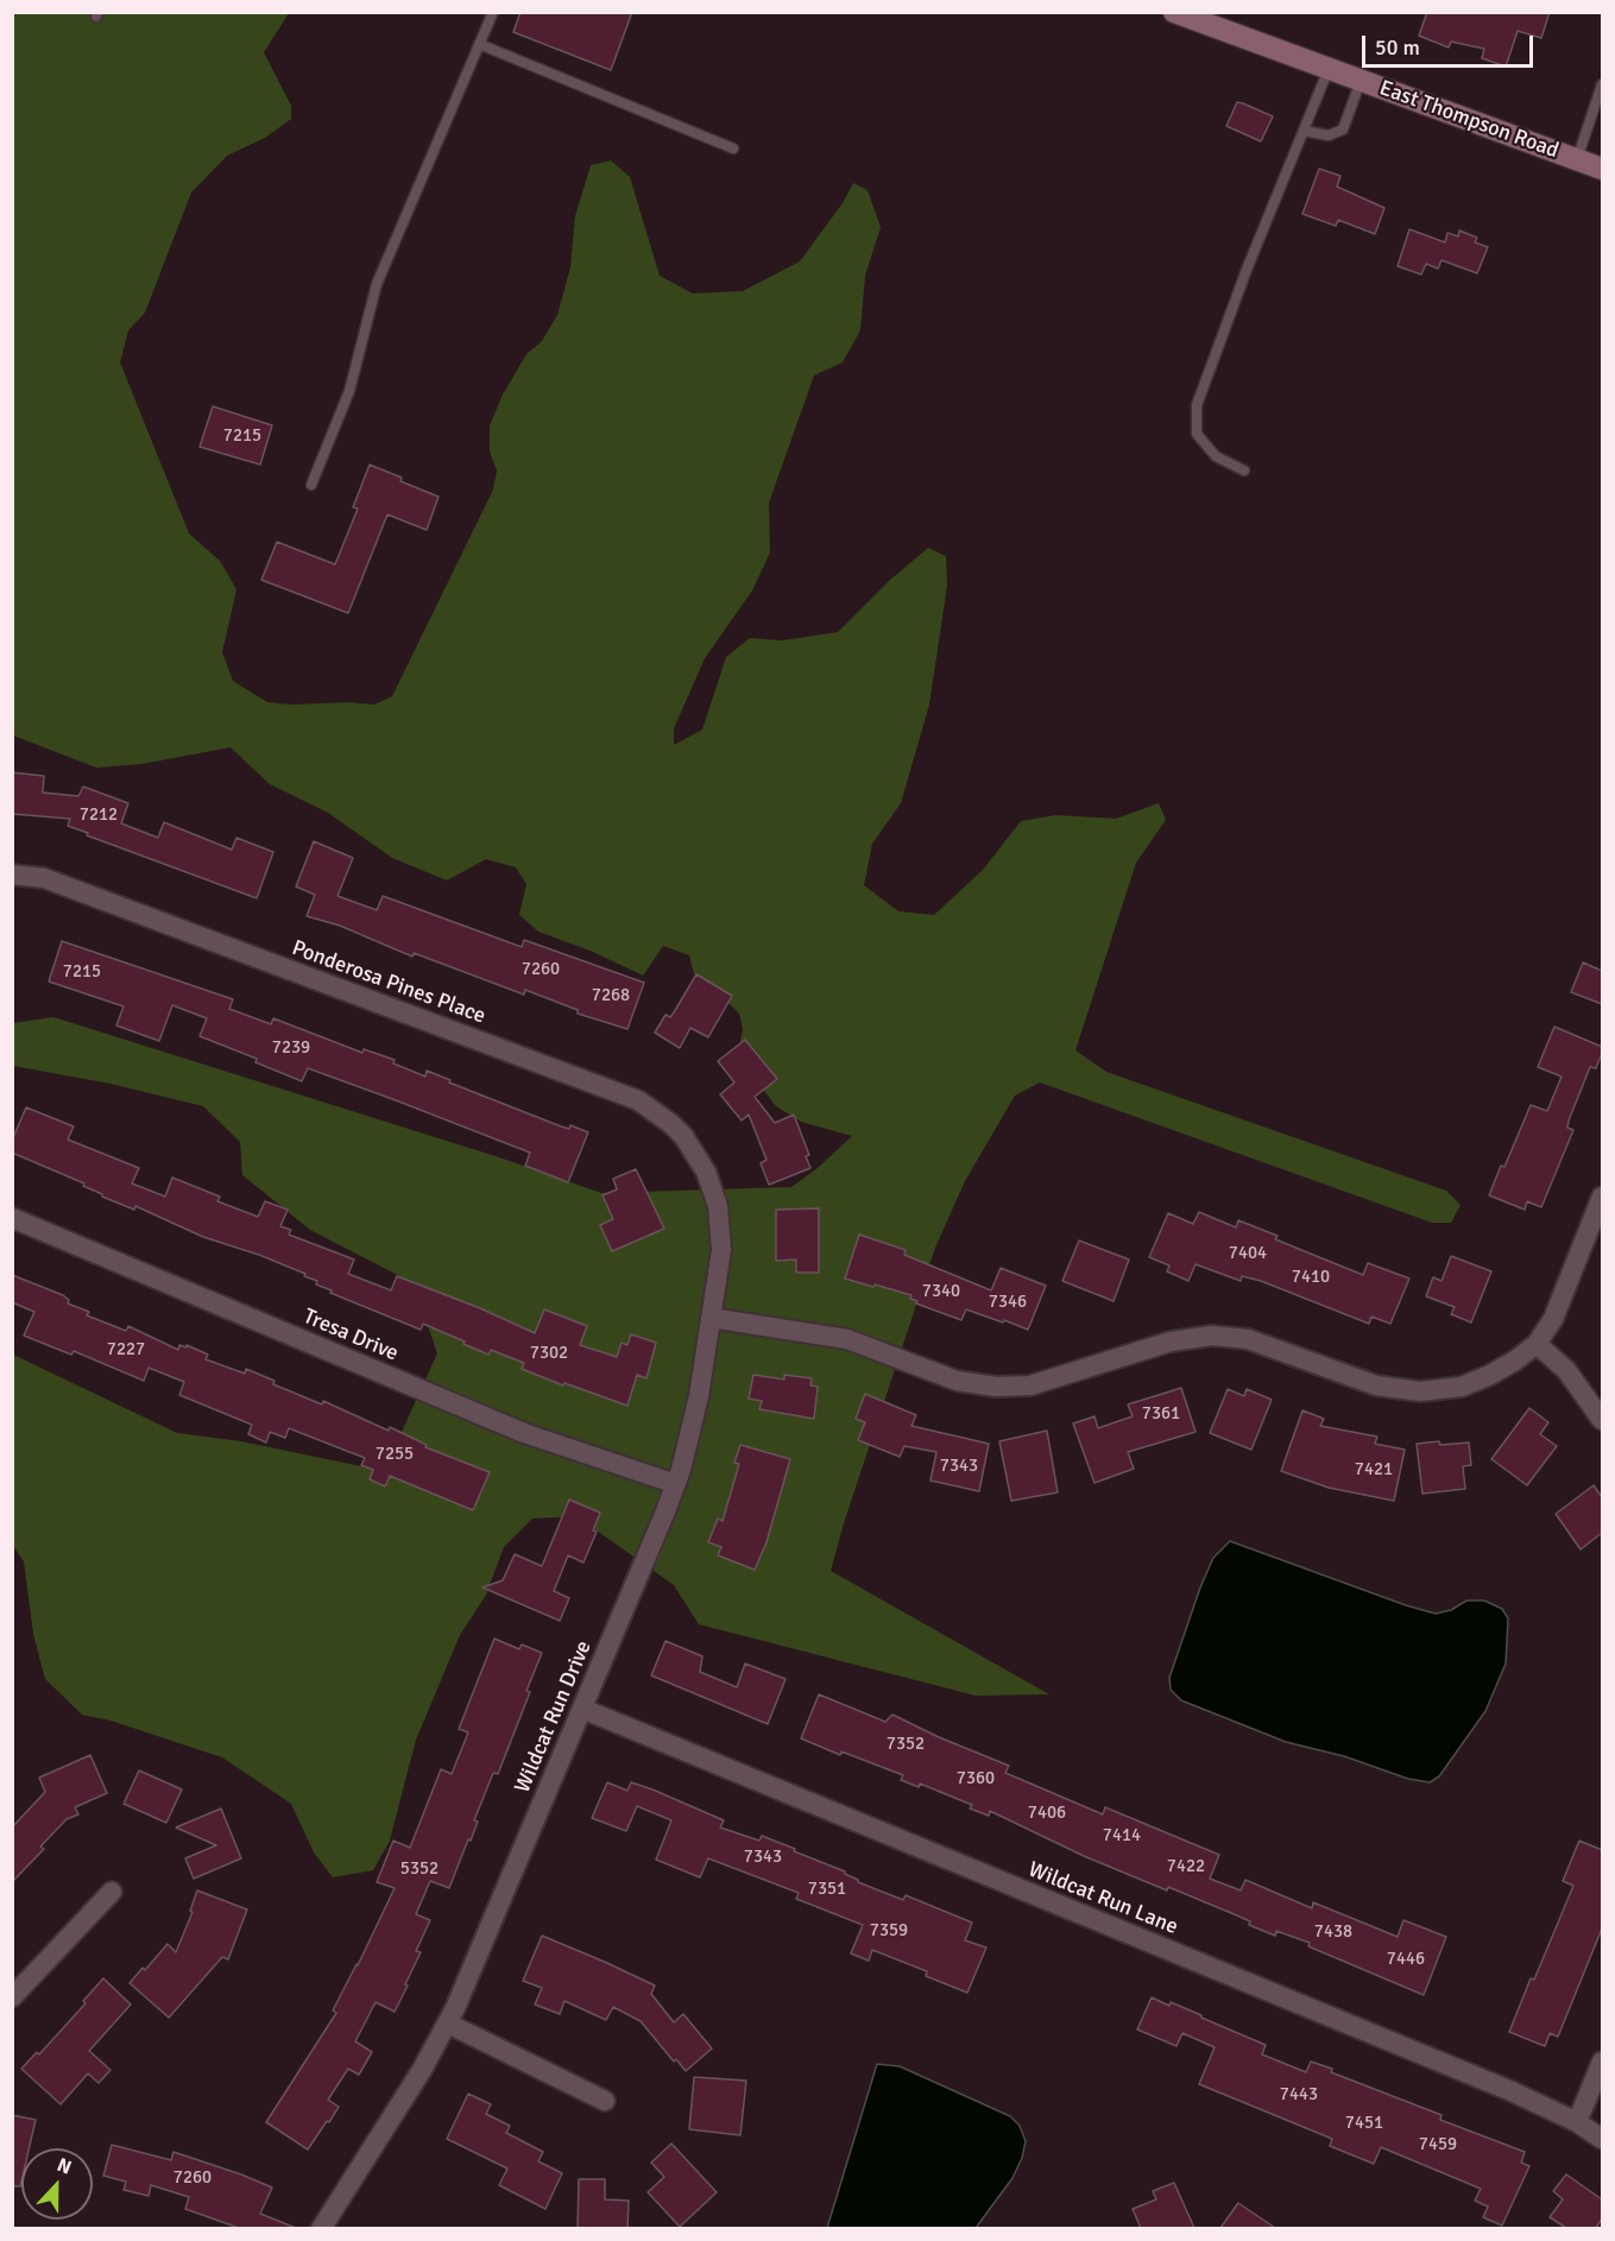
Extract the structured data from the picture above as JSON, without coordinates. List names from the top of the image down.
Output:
{
  "streets": {
    "main road": ["East Thompson Road"],
    "street": [
      "Ponderosa Pines Place",
      "Tresa Drive",
      "Wildcat Run Drive",
      "Wildcat Run Lane"
    ]
  },
  "crossings": [
    ["Ponderosa Pines Place", "Wildcat Run Drive"],
    ["Tresa Drive", "Wildcat Run Drive"],
    ["Wildcat Run Drive", "Wildcat Run Lane"]
  ],
  "house_numbers": [
    "7215",
    "7212",
    "7260",
    "7215",
    "7268",
    "7239",
    "7404",
    "7410",
    "7340",
    "7346",
    "7227",
    "7302",
    "7361",
    "7255",
    "7343",
    "7421",
    "7352",
    "7360",
    "7406",
    "7414",
    "7343",
    "7422",
    "5352",
    "7351",
    "7359",
    "7438",
    "7446",
    "7443",
    "7451",
    "7459",
    "7260"
  ],
  "scale_bar": "50 m",
  "north": "top"
}
